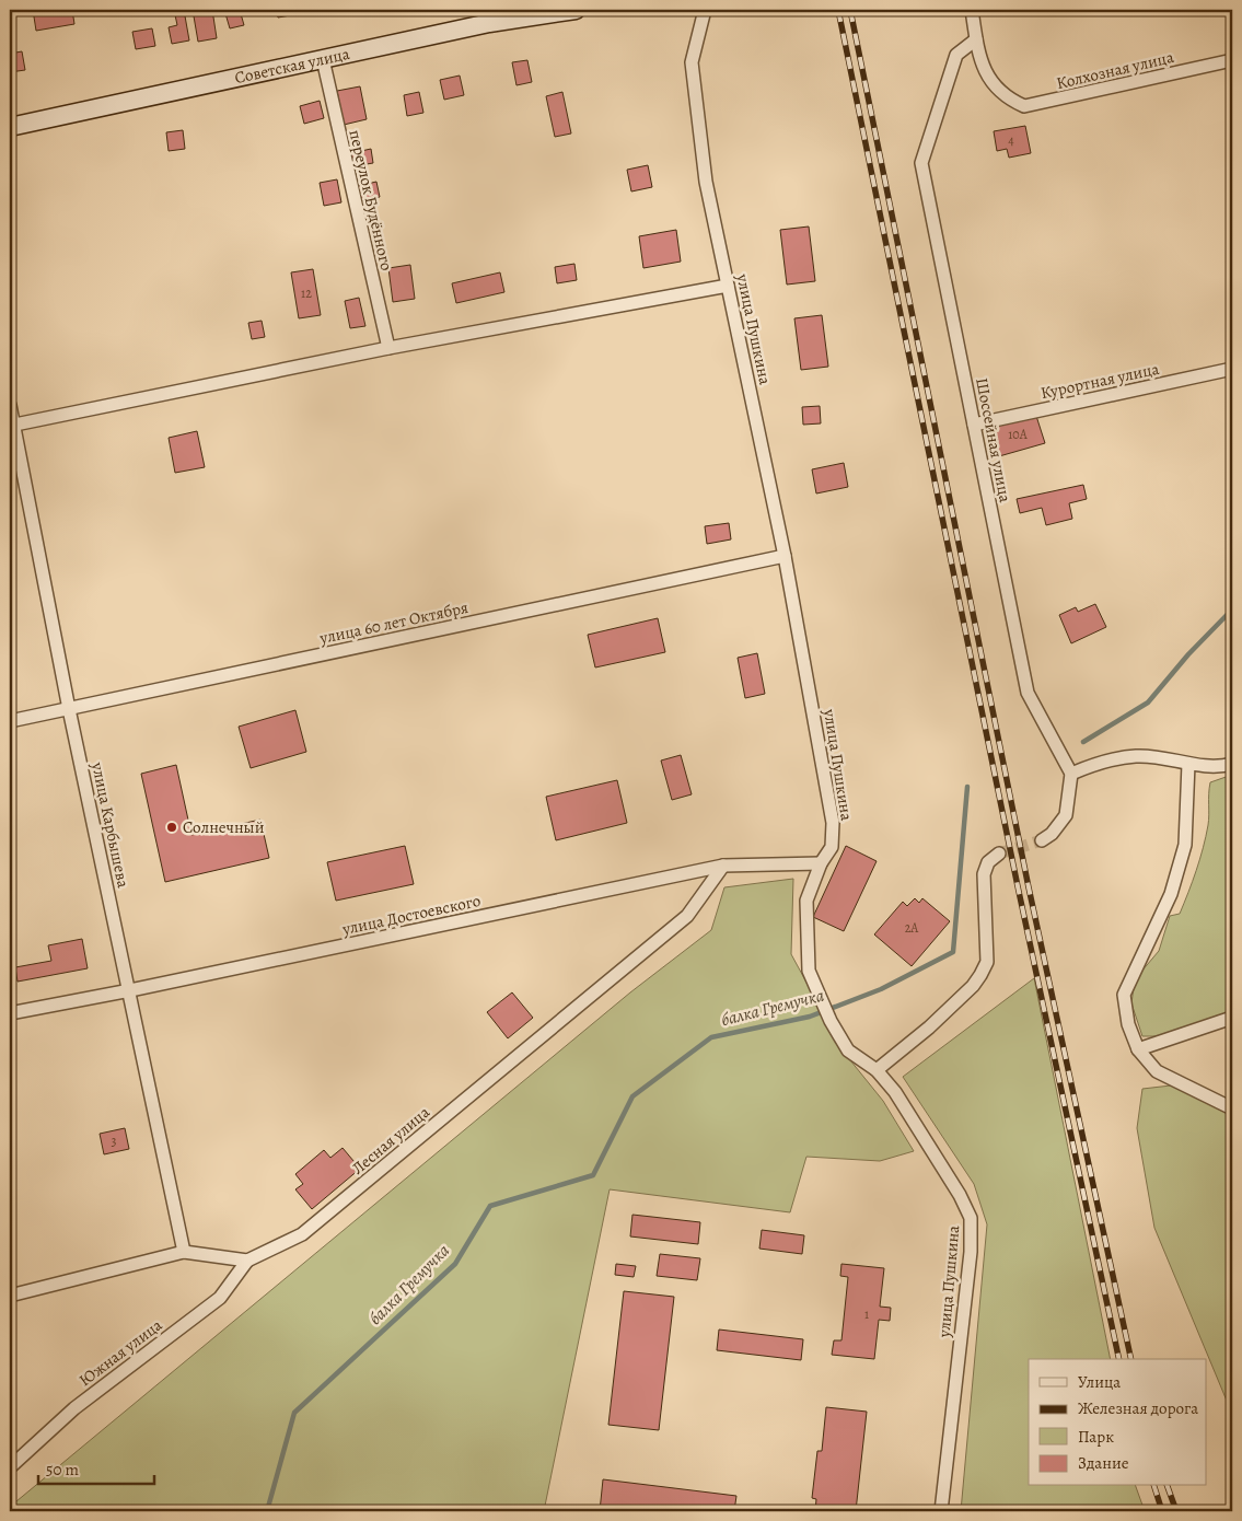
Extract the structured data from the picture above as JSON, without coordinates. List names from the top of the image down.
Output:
{
  "streets": {
    "street": [
      "Советская улица",
      "Колхозная улица",
      "переулок Будённого",
      "улица Пушкина",
      "Курортная улица",
      "Шоссейная улица",
      "улица 60 лет Октября",
      "улица Карбышева",
      "улица Достоевского",
      "Лесная улица",
      "Южная улица"
    ]
  },
  "crossings": [
    ["Советская улица", "переулок Будённого"],
    ["Колхозная улица", "Шоссейная улица"],
    ["улица Пушкина", "улица 60 лет Октября"],
    ["улица Пушкина", "улица Достоевского"],
    ["Курортная улица", "Шоссейная улица"],
    ["улица 60 лет Октября", "улица Карбышева"],
    ["улица Карбышева", "улица Достоевского"],
    ["улица Достоевского", "Лесная улица"],
    ["Лесная улица", "Южная улица"]
  ],
  "water": ["балка Гремучка"],
  "places": ["Солнечный"],
  "house_numbers": [
    "4",
    "12",
    "10А",
    "2А",
    "3",
    "1"
  ],
  "legend": [
    "Улица",
    "Железная дорога",
    "Парк",
    "Здание"
  ],
  "scale_bar": "50 m"
}
